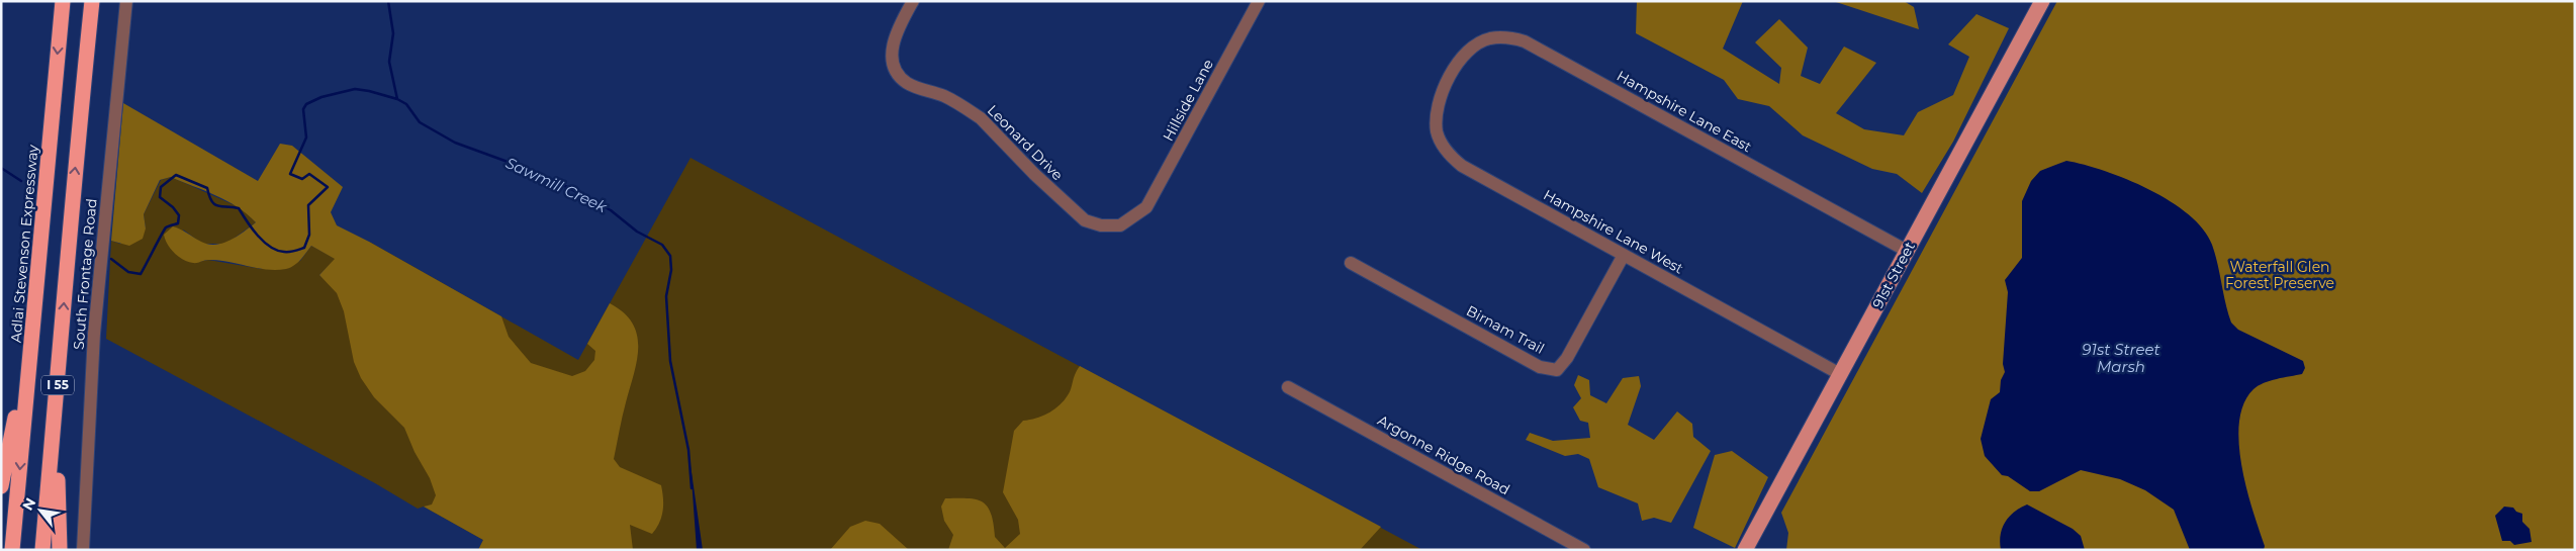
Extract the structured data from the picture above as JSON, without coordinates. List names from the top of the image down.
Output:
{
  "streets": {
    "highway": ["Adlai Stevenson Expressway", "I 55"],
    "main road": ["91st Street"],
    "street": [
      "Hillside Lane",
      "Hampshire Lane East",
      "Leonard Drive",
      "Hampshire Lane West",
      "South Frontage Road",
      "Birnam Trail",
      "Argonne Ridge Road"
    ]
  },
  "crossings": [
    ["Hillside Lane", "Leonard Drive"],
    ["Hampshire Lane East", "Hampshire Lane West"],
    ["Hampshire Lane East", "91st Street"],
    ["Hampshire Lane West", "91st Street"],
    ["Hampshire Lane West", "Birnam Trail"]
  ],
  "water": ["Sawmill Creek", "91st Street Marsh"],
  "parks": ["Waterfall Glen Forest Preserve"],
  "north": "top left"
}
